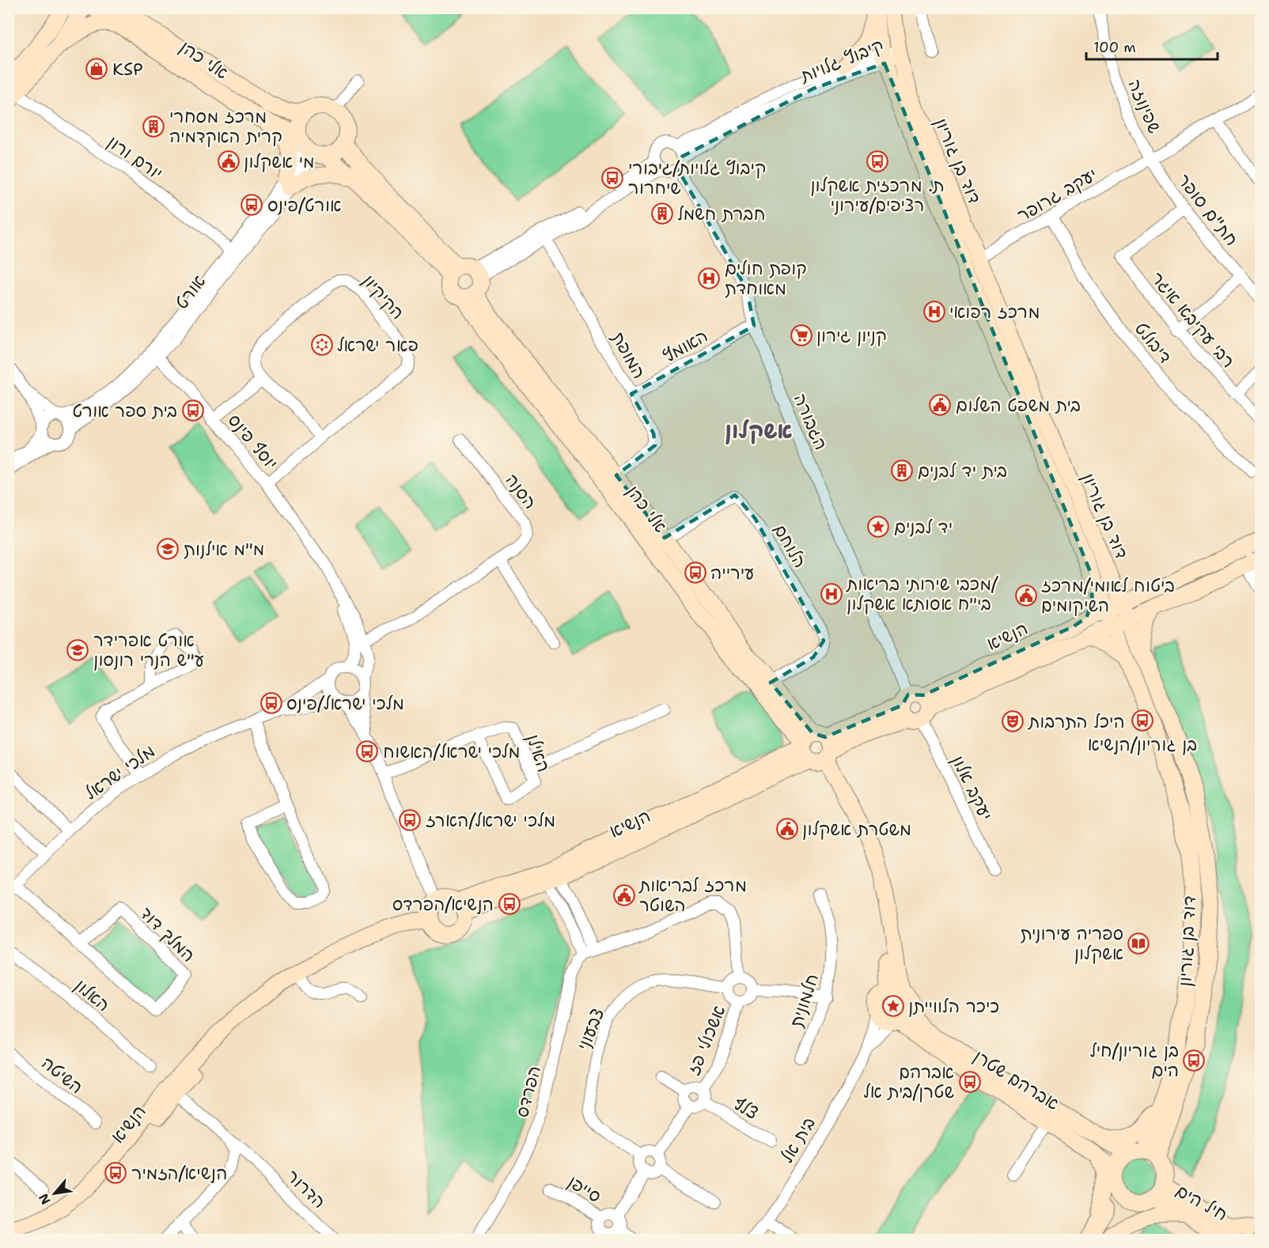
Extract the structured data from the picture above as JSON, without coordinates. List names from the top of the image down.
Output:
{
  "streets": {
    "street": [
      "אלי כהן",
      "קיבוץ גלויות",
      "שפינוזה",
      "יורם ורון",
      "דוד בן גוריון",
      "יעקב גרופר",
      "חת\"ם סופר",
      "אורט",
      "הקיקיון",
      "רבי עקיבא איגר",
      "דיבולט",
      "האומץ",
      "המופת",
      "הגבורה",
      "יוסף פינס",
      "הסנה",
      "הלוחם",
      "הנשיא",
      "האילן",
      "מלכי ישראל",
      "יעקב אלון",
      "המלך דוד",
      "האלון",
      "חלמונית",
      "צבעוני",
      "אשכולי פז",
      "השיטה",
      "אברהם שטרן",
      "הפרדס",
      "צלף",
      "בית אל",
      "הדרור",
      "סייפן",
      "חיל הים"
    ]
  },
  "crossings": [
    ["אלי כהן", "אורט"],
    ["אלי כהן", "המופת"],
    ["אלי כהן", "הלוחם"],
    ["אלי כהן", "הנשיא"],
    ["קיבוץ גלויות", "דוד בן גוריון"],
    ["קיבוץ גלויות", "הגבורה"],
    ["שפינוזה", "יעקב גרופר"],
    ["שפינוזה", "חת\"ם סופר"],
    ["יורם ורון", "אורט"],
    ["דוד בן גוריון", "יעקב גרופר"],
    ["דוד בן גוריון", "הנשיא"],
    ["דוד בן גוריון", "אברהם שטרן"],
    ["דוד בן גוריון", "חיל הים"],
    ["יעקב גרופר", "חת\"ם סופר"],
    ["יעקב גרופר", "דיבולט"],
    ["חת\"ם סופר", "רבי עקיבא איגר"],
    ["אורט", "יוסף פינס"],
    ["הקיקיון", "יוסף פינס"],
    ["האומץ", "המופת"],
    ["האומץ", "הגבורה"],
    ["הגבורה", "הנשיא"],
    ["הגבורה", "יעקב אלון"],
    ["יוסף פינס", "הסנה"],
    ["יוסף פינס", "מלכי ישראל"],
    ["הנשיא", "יעקב אלון"],
    ["הנשיא", "הדרור"],
    ["מלכי ישראל", "המלך דוד"],
    ["צבעוני", "אשכולי פז"],
    ["אשכולי פז", "צלף"],
    ["אברהם שטרן", "בית אל"],
    ["אברהם שטרן", "חיל הים"]
  ],
  "districts": ["אשקלון"],
  "places": {
    "shop": ["KSP"],
    "building": ["מרכז מסחרי קרית האקדמיה", "חברת חשמל", "בית יד לבנים"],
    "public building": [
      "מי אשקלון",
      "בית משפט השלום",
      "ביטוח לאומי/מרכז השיקומים",
      "משטרת אשקלון",
      "מרכז לבריאות השוטר"
    ],
    "bus stop": [
      "ת. מרכזית אשקלון רציפים/עירוני",
      "קיבוץ גלויות/גיבורי שיחרור",
      "אורט/פינס",
      "בית ספר אורט",
      "עירייה",
      "מלכי ישראל/פינס",
      "בן גוריון/הנשיא",
      "מלכי ישראל/האשוח",
      "מלכי ישראל/הארז",
      "הנשיא/הפרדס",
      "בן גוריון/חיל הים",
      "אברהם שטרן/בית אל",
      "הנשיא/הזמיר"
    ],
    "hospital": ["קופת חולים מאוחדת", "מרכז רפואי", "מכבי שירותי בריאות/ בי\"ח אסותא אשקלון"],
    "supermarket": ["קניון גירון"],
    "synagogue": ["פאר ישראל"],
    "place": ["יד לבנים", "כיכר הלווייתן"],
    "school or university": ["מ\"מ אילנות", "אורט אפרידר ע\"ש הנרי רונסון"],
    "theatre": ["היכל התרבות"],
    "library": ["ספריה עירונית אשקלון"]
  },
  "scale_bar": "100 m",
  "north": "bottom left"
}
